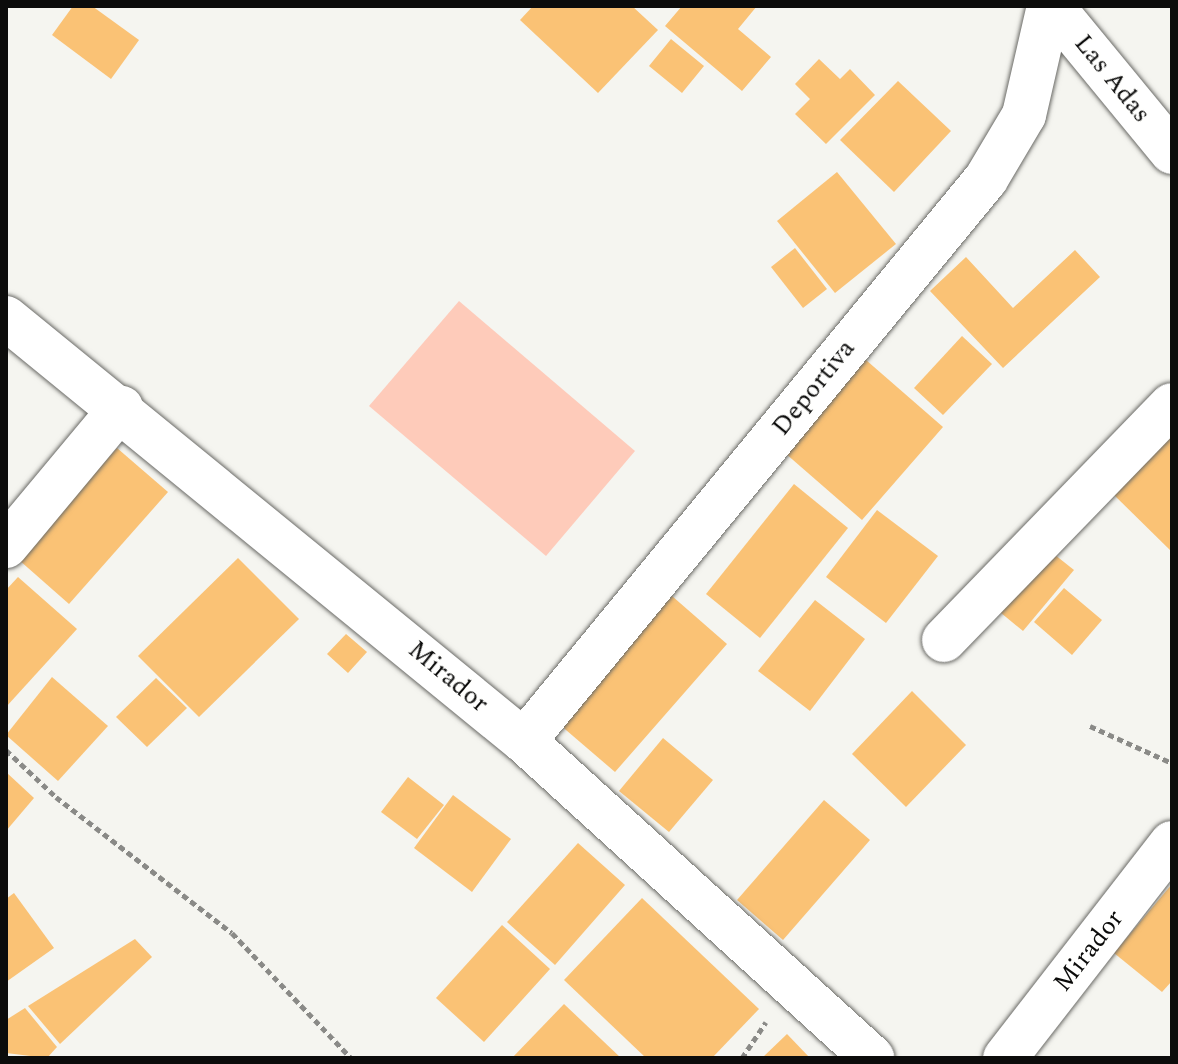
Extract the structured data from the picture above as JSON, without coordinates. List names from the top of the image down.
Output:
{
  "streets": {
    "street": ["Las Adas", "Deportiva", "Mirador"]
  },
  "crossings": [
    ["Las Adas", "Deportiva"],
    ["Deportiva", "Mirador"]
  ]
}
